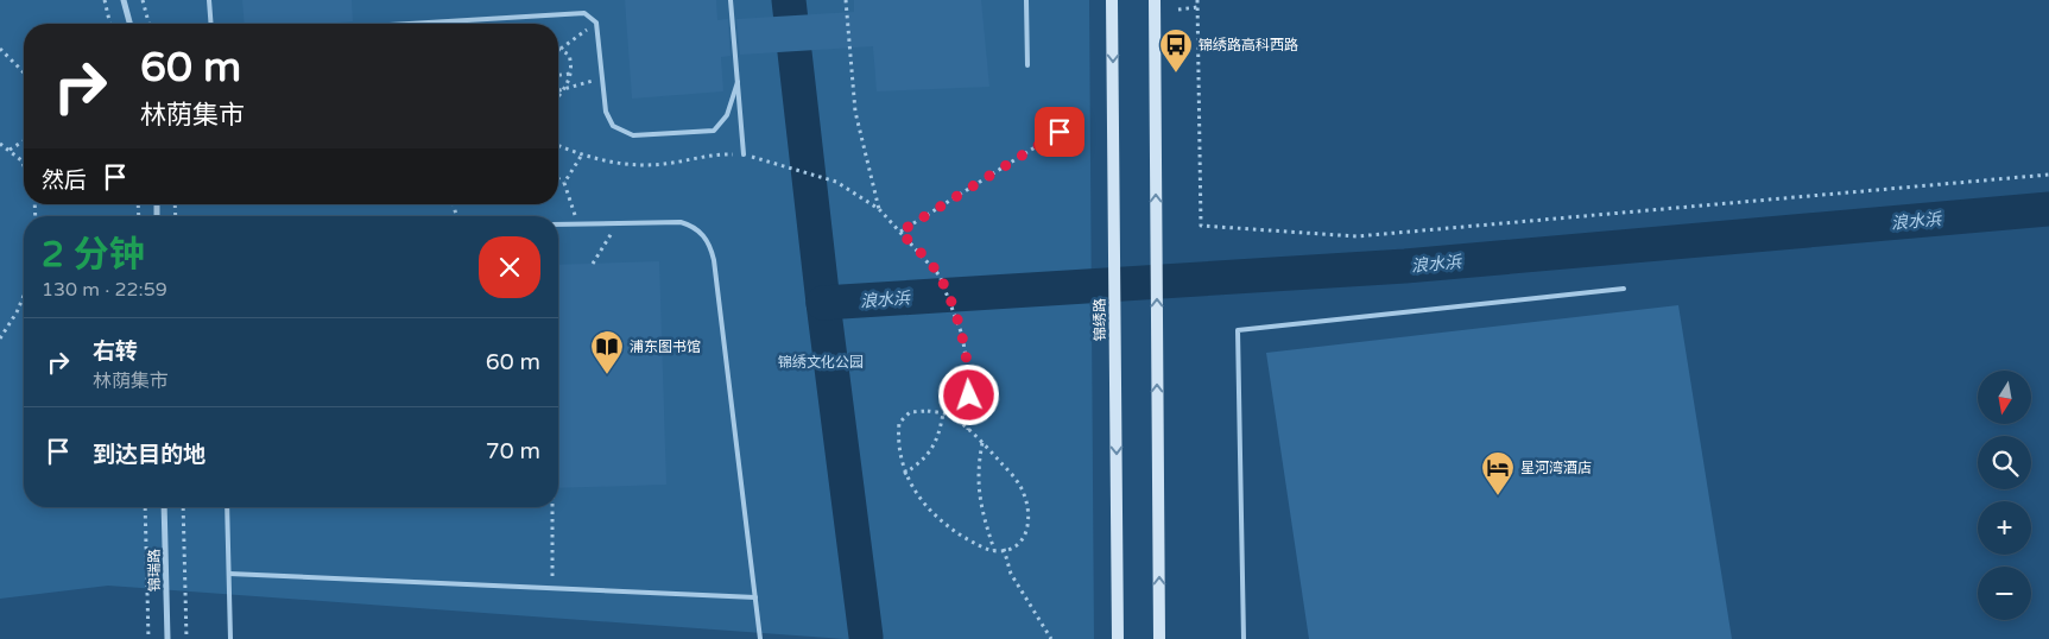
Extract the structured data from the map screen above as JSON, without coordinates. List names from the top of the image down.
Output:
{
  "streets": {
    "main road": ["锦绣路"],
    "street": ["锦瑞路"]
  },
  "water": ["浪水浜"],
  "parks": ["锦绣文化公园"],
  "places": {
    "bus stop": ["锦绣路高科西路"],
    "library": ["浦东图书馆"],
    "hotel": ["星河湾酒店"]
  },
  "north": "bottom",
  "page": {
    "turn": ["60 m", "林荫集市"],
    "then": "然后",
    "heading": ["2 分钟", "130 m · 22:59"],
    "list": [
      {
        "name": "右转",
        "note": "林荫集市",
        "value": "60 m"
      },
      {
        "name": "到达目的地",
        "value": "70 m"
      }
    ],
    "map_buttons": ["+", "−"]
  }
}
